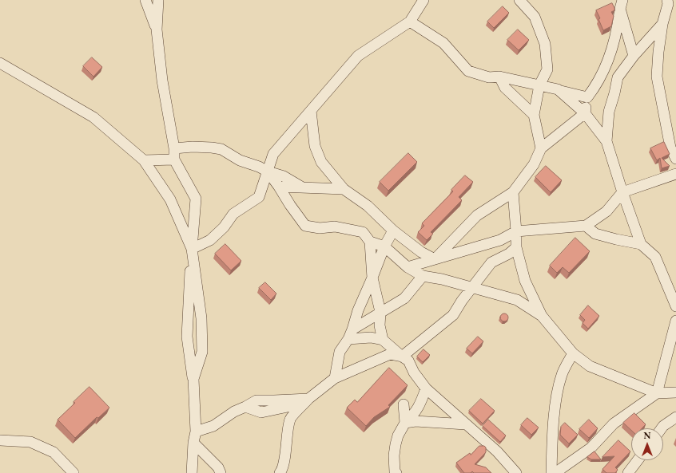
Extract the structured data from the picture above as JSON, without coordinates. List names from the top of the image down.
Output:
{
  "north": "top"
}
